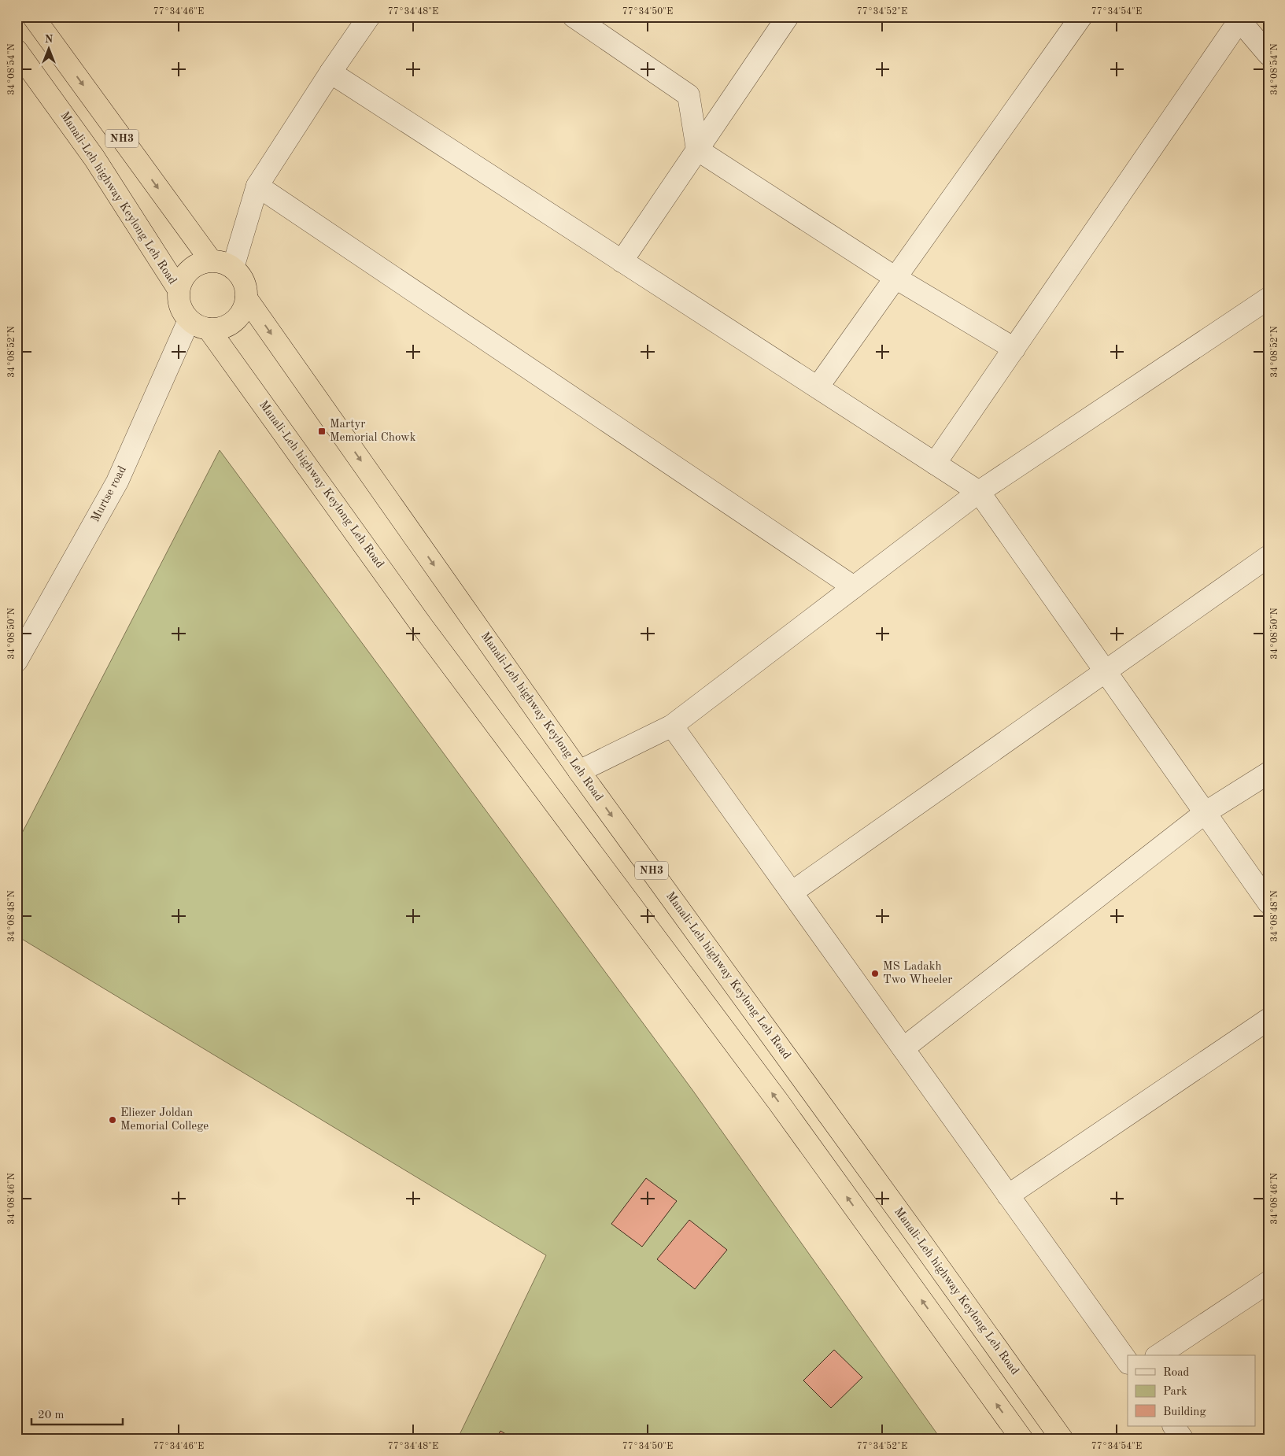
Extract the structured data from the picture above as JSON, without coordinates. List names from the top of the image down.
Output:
{
  "streets": {
    "highway": ["NH3", "Manali-Leh highway Keylong Leh Road"],
    "street": ["Murtse road"]
  },
  "crossings": [
    ["NH3", "Manali-Leh highway Keylong Leh Road"],
    ["NH3", "Murtse road"],
    ["Manali-Leh highway Keylong Leh Road", "Murtse road"]
  ],
  "places": {
    "transit": ["Martyr Memorial Chowk"],
    "other": ["MS Ladakh Two Wheeler", "Eliezer Joldan Memorial College"]
  },
  "legend": ["Road", "Park", "Building"],
  "scale_bar": "20 m",
  "north": "top",
  "coordinates": [
    "77°34'46\"E",
    "77°34'48\"E",
    "77°34'50\"E",
    "77°34'52\"E",
    "77°34'54\"E",
    "34°08'54\"N",
    "34°08'52\"N",
    "34°08'50\"N",
    "34°08'48\"N",
    "34°08'46\"N"
  ]
}
